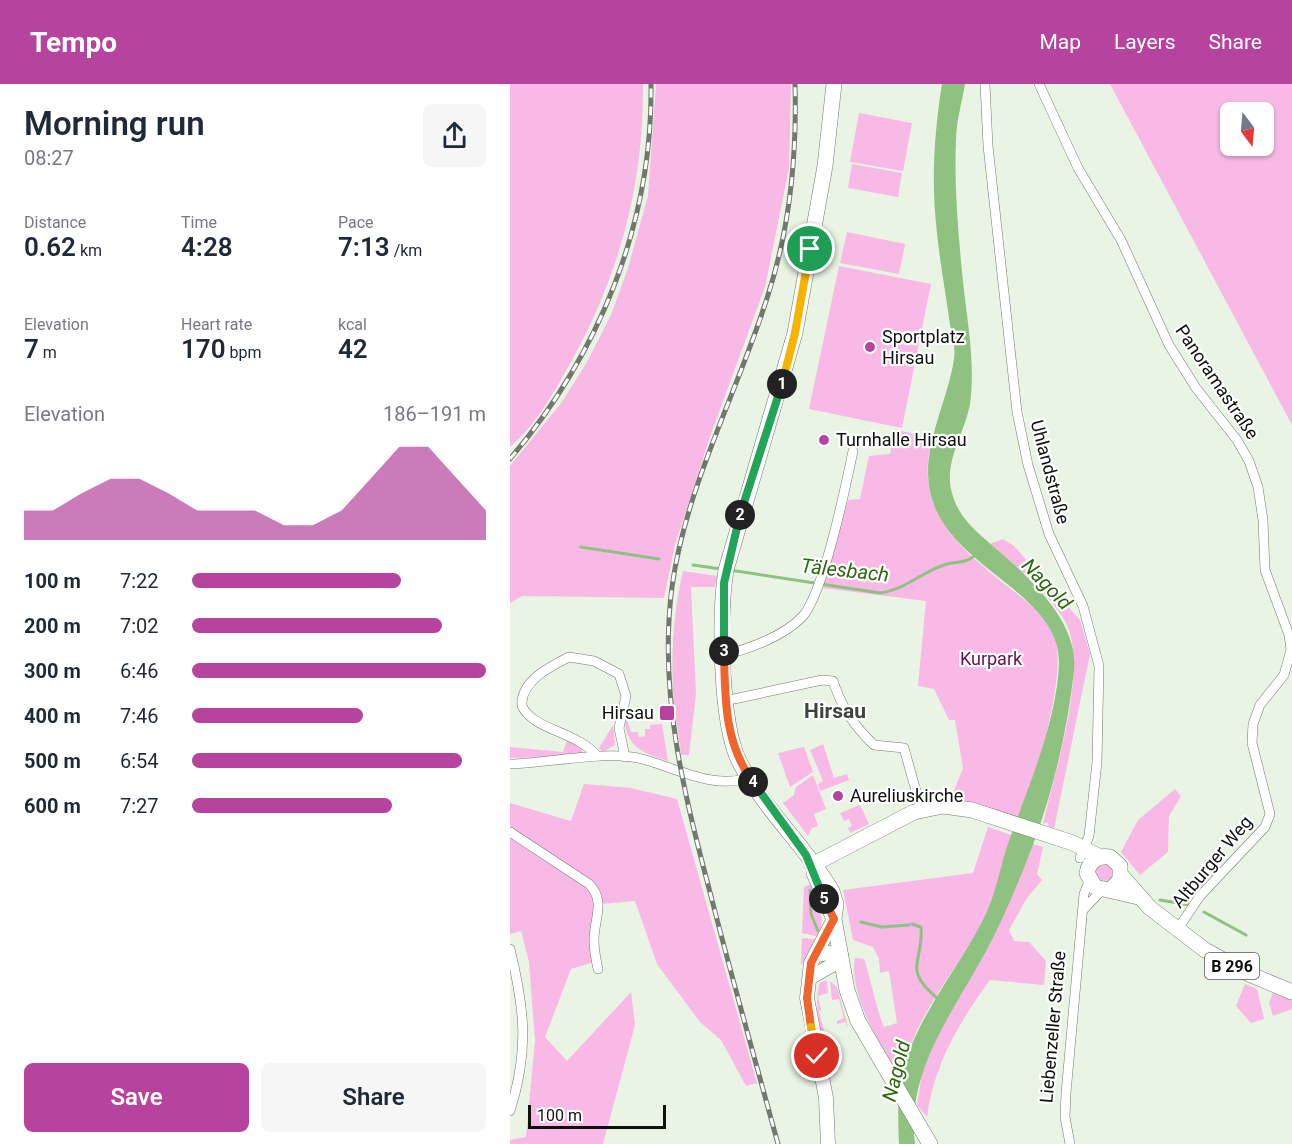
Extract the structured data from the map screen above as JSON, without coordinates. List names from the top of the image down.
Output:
{
  "streets": {
    "main road": ["B 296"],
    "street": [
      "Panoramastraße",
      "Uhlandstraße",
      "Altburger Weg",
      "Liebenzeller Straße"
    ]
  },
  "crossings": [
    ["Panoramastraße", "Altburger Weg"],
    ["Uhlandstraße", "B 296"],
    ["Uhlandstraße", "Liebenzeller Straße"],
    ["Altburger Weg", "B 296"],
    ["B 296", "Liebenzeller Straße"]
  ],
  "districts": ["Hirsau"],
  "water": ["Tälesbach", "Nagold"],
  "parks": ["Kurpark"],
  "places": {
    "other": ["Sportplatz Hirsau", "Turnhalle Hirsau", "Aureliuskirche"],
    "transit": ["Hirsau"]
  },
  "scale_bar": "100 m",
  "north": "bottom",
  "page": {
    "header": "Tempo",
    "nav": ["Map", "Layers", "Share"],
    "heading": ["Morning run", "08:27"],
    "stats": [
      ["Distance", "0.62 km"],
      ["Time", "4:28"],
      ["Pace", "7:13 /km"],
      ["Elevation", "7 m"],
      ["Heart rate", "170 bpm"],
      ["kcal", "42"]
    ],
    "pins": [
      "1",
      "2",
      "3",
      "4",
      "5"
    ],
    "chart": ["Elevation", "186–191 m"],
    "list": [
      {
        "name": "100 m",
        "note": "7:22"
      },
      {
        "name": "200 m",
        "note": "7:02"
      },
      {
        "name": "300 m",
        "note": "6:46"
      },
      {
        "name": "400 m",
        "note": "7:46"
      },
      {
        "name": "500 m",
        "note": "6:54"
      },
      {
        "name": "600 m",
        "note": "7:27"
      }
    ],
    "buttons": ["Save", "Share"],
    "scale": "100 m"
  }
}
